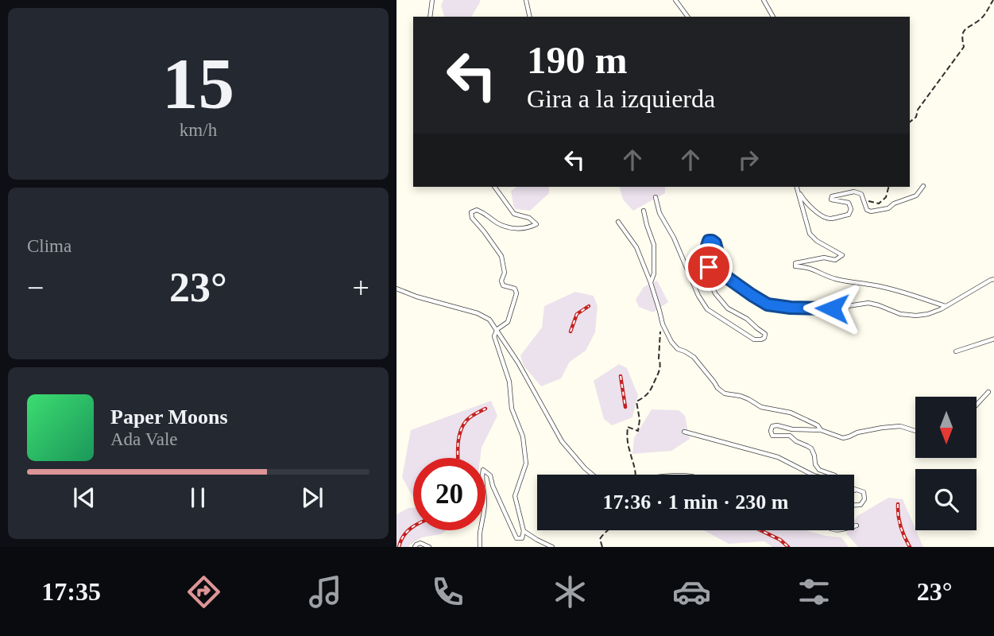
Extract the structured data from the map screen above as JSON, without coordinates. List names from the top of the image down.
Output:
{
  "north": "bottom",
  "page": {
    "tile": [
      ["15", "km/h"],
      "Clima"
    ],
    "turn": ["190 m", "Gira a la izquierda"],
    "heat": ["−", "23°", "+"],
    "song": ["Paper Moons", "Ada Vale"],
    "limit": "20",
    "trip": "17:36 · 1 min · 230 m",
    "tabs": ["17:35", "23°"]
  }
}
